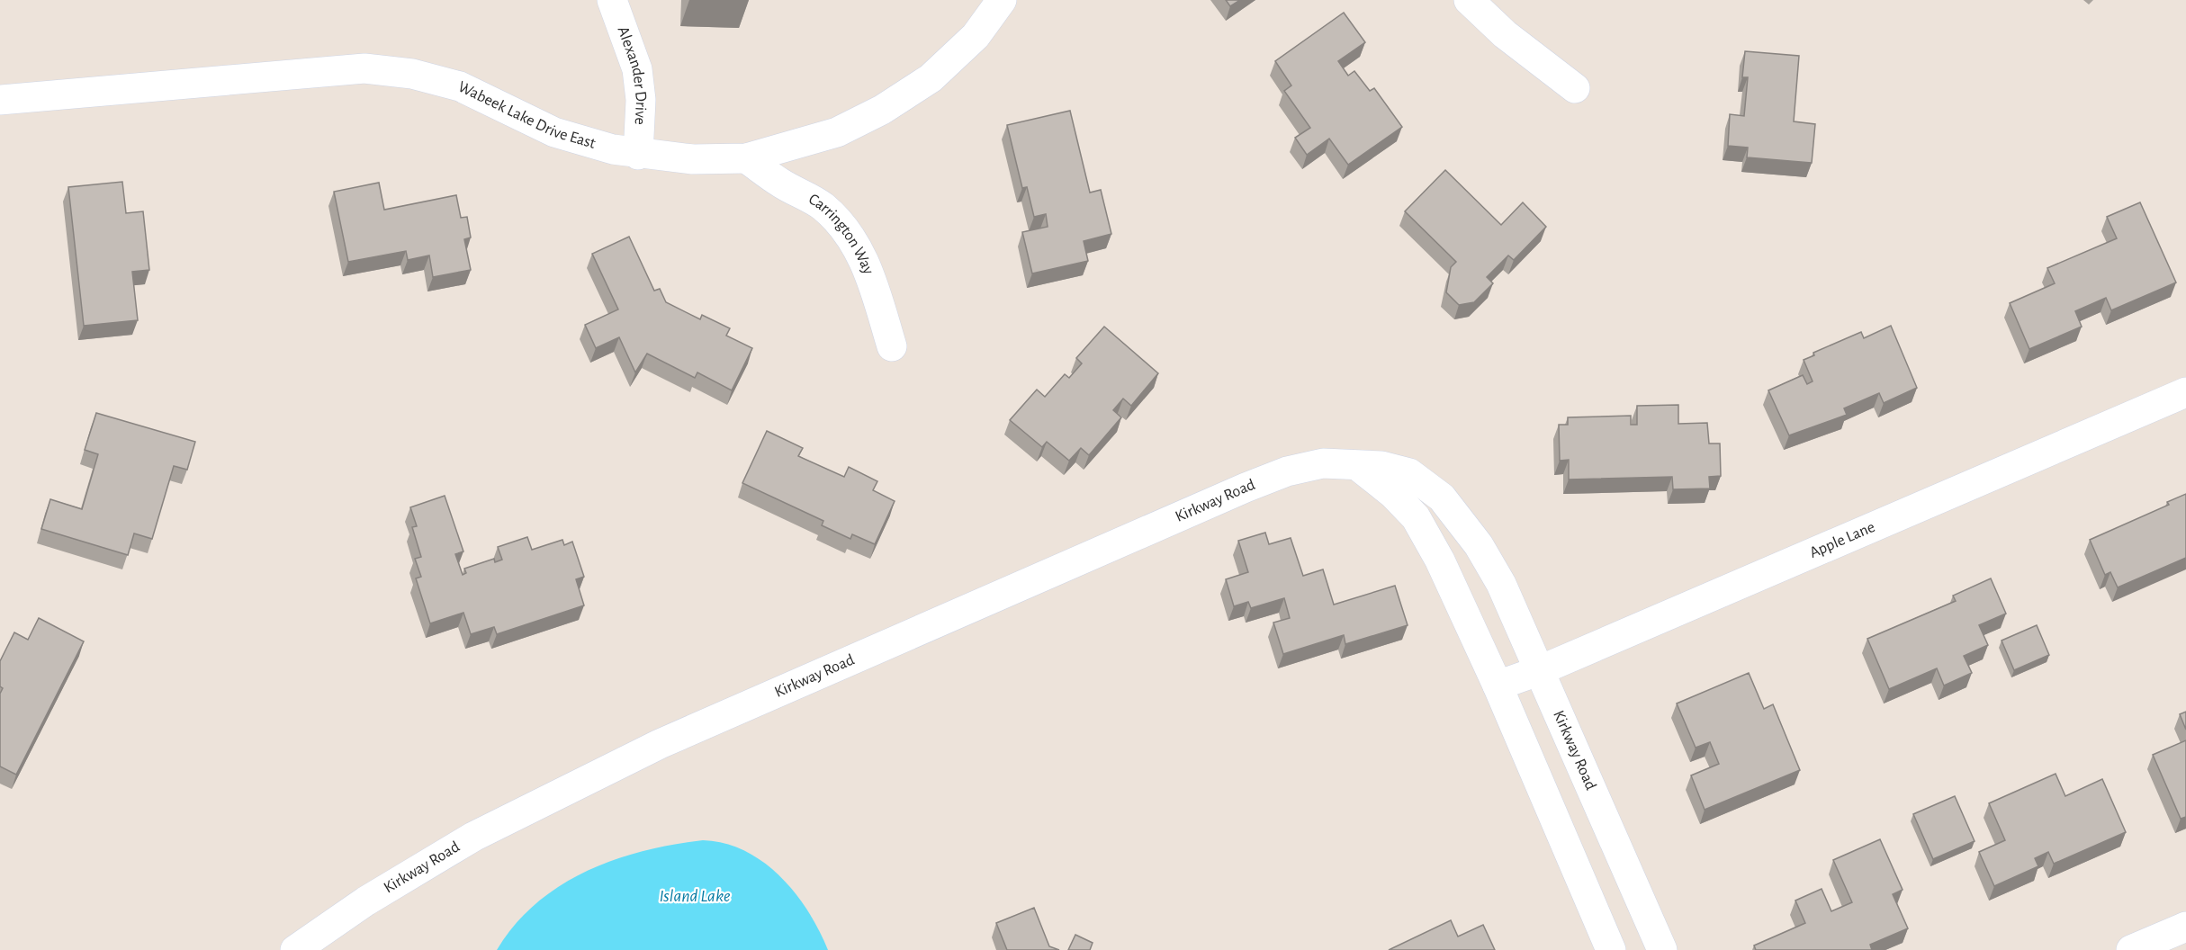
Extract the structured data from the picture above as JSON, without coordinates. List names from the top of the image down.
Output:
{
  "streets": {
    "street": [
      "Alexander Drive",
      "Wabeek Lake Drive East",
      "Carrington Way",
      "Kirkway Road",
      "Apple Lane"
    ]
  },
  "crossings": [
    ["Alexander Drive", "Wabeek Lake Drive East"],
    ["Wabeek Lake Drive East", "Carrington Way"],
    ["Kirkway Road", "Apple Lane"]
  ],
  "water": ["Island Lake"]
}
